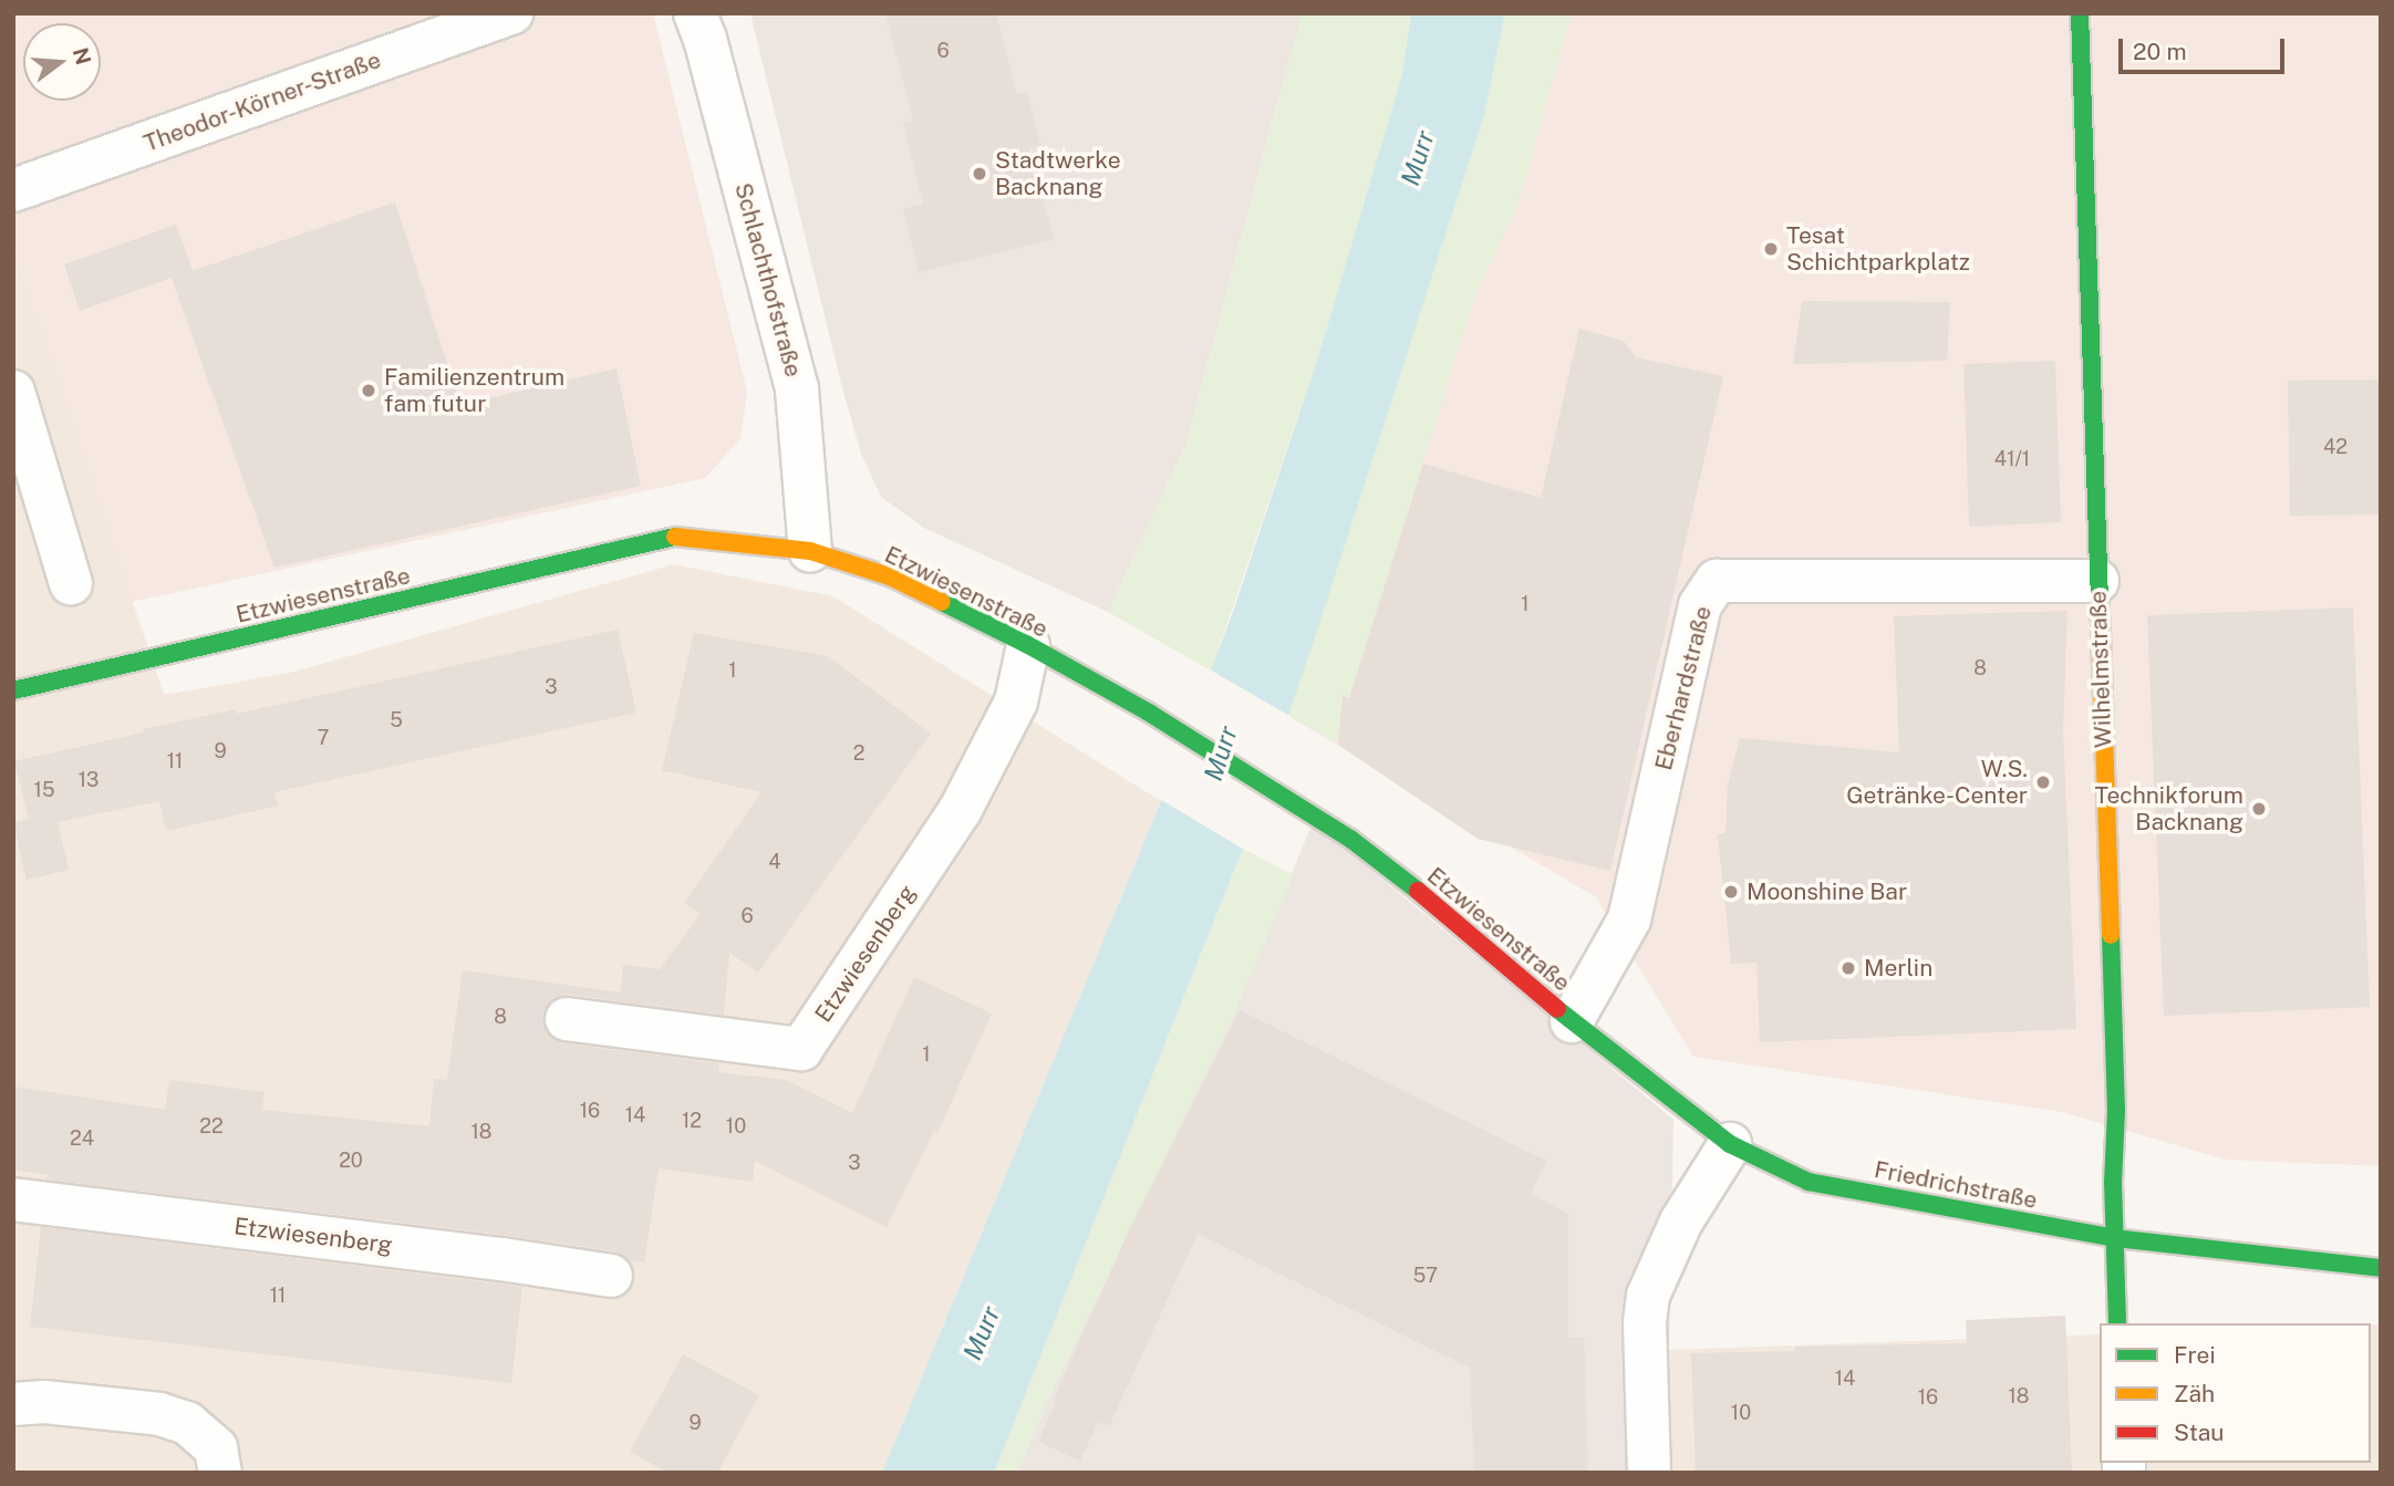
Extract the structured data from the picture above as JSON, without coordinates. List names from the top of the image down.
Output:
{
  "streets": {
    "street": [
      "Theodor-Körner-Straße",
      "Schlachthofstraße",
      "Etzwiesenstraße",
      "Wilhelmstraße",
      "Eberhardstraße",
      "Etzwiesenberg",
      "Friedrichstraße"
    ]
  },
  "crossings": [
    ["Schlachthofstraße", "Etzwiesenstraße"],
    ["Etzwiesenstraße", "Eberhardstraße"],
    ["Etzwiesenstraße", "Etzwiesenberg"],
    ["Etzwiesenstraße", "Friedrichstraße"],
    ["Wilhelmstraße", "Eberhardstraße"],
    ["Wilhelmstraße", "Friedrichstraße"],
    ["Eberhardstraße", "Friedrichstraße"]
  ],
  "water": ["Murr"],
  "places": [
    "Stadtwerke Backnang",
    "Tesat Schichtparkplatz",
    "Familienzentrum fam futur",
    "W.S. Getränke-Center",
    "Technikforum Backnang",
    "Moonshine Bar",
    "Merlin"
  ],
  "house_numbers": [
    "6",
    "42",
    "41/1",
    "1",
    "8",
    "1",
    "3",
    "5",
    "7",
    "9",
    "2",
    "11",
    "13",
    "15",
    "4",
    "6",
    "8",
    "1",
    "16",
    "14",
    "12",
    "22",
    "10",
    "18",
    "24",
    "20",
    "3",
    "57",
    "11",
    "14",
    "18",
    "16",
    "10",
    "9"
  ],
  "legend": ["Frei", "Zäh", "Stau"],
  "scale_bar": "20 m",
  "north": "right"
}
